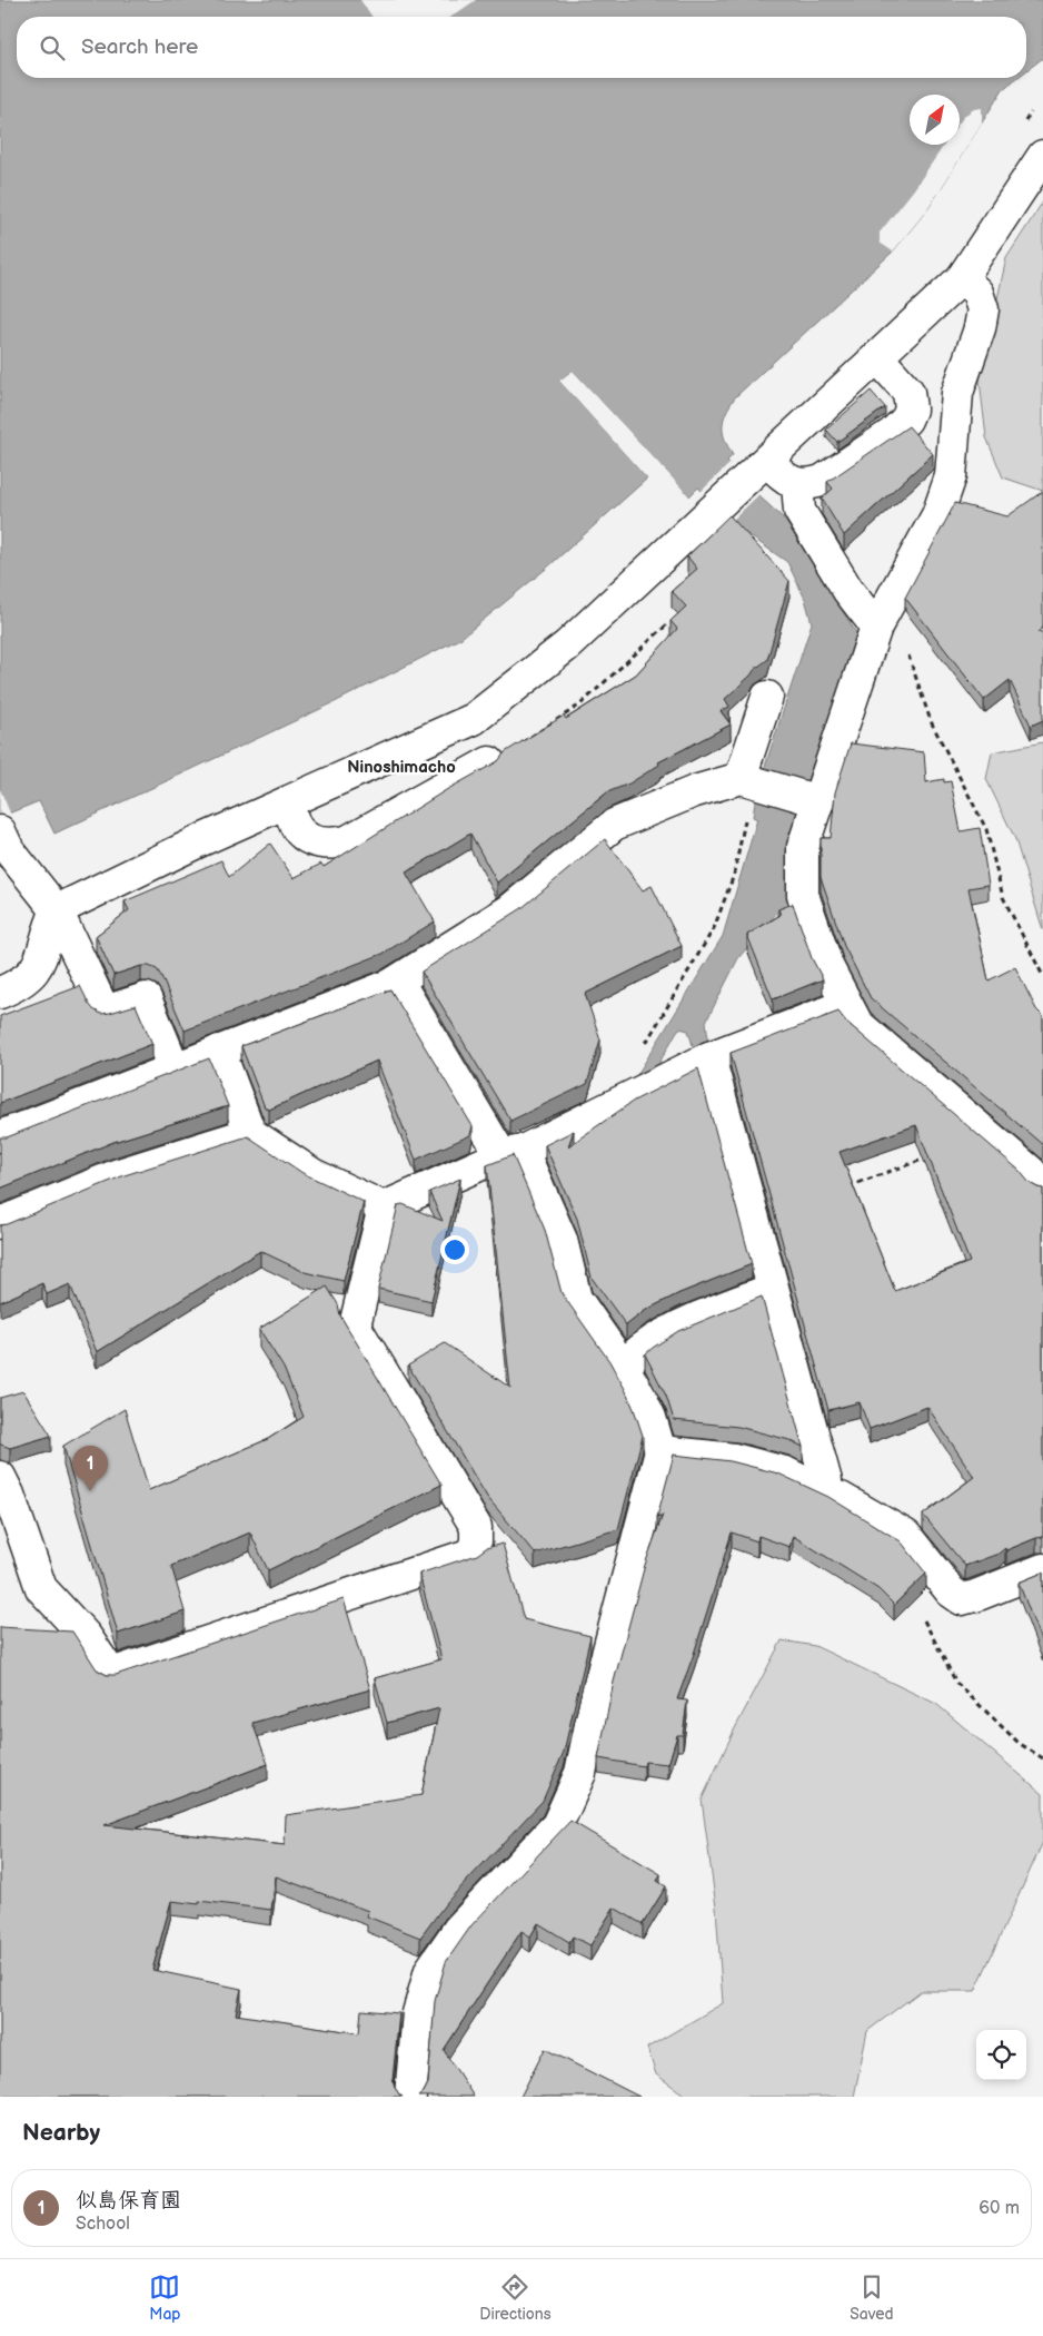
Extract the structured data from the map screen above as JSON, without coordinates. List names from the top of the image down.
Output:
{
  "districts": ["Ninoshimacho"],
  "north": "top right",
  "page": {
    "search": "Search here",
    "pins": "1",
    "heading": "Nearby",
    "list": [
      {
        "mark": "1",
        "name": "似島保育園",
        "note": "School",
        "value": "60 m"
      }
    ],
    "nav": ["Map", "Directions", "Saved"]
  }
}
